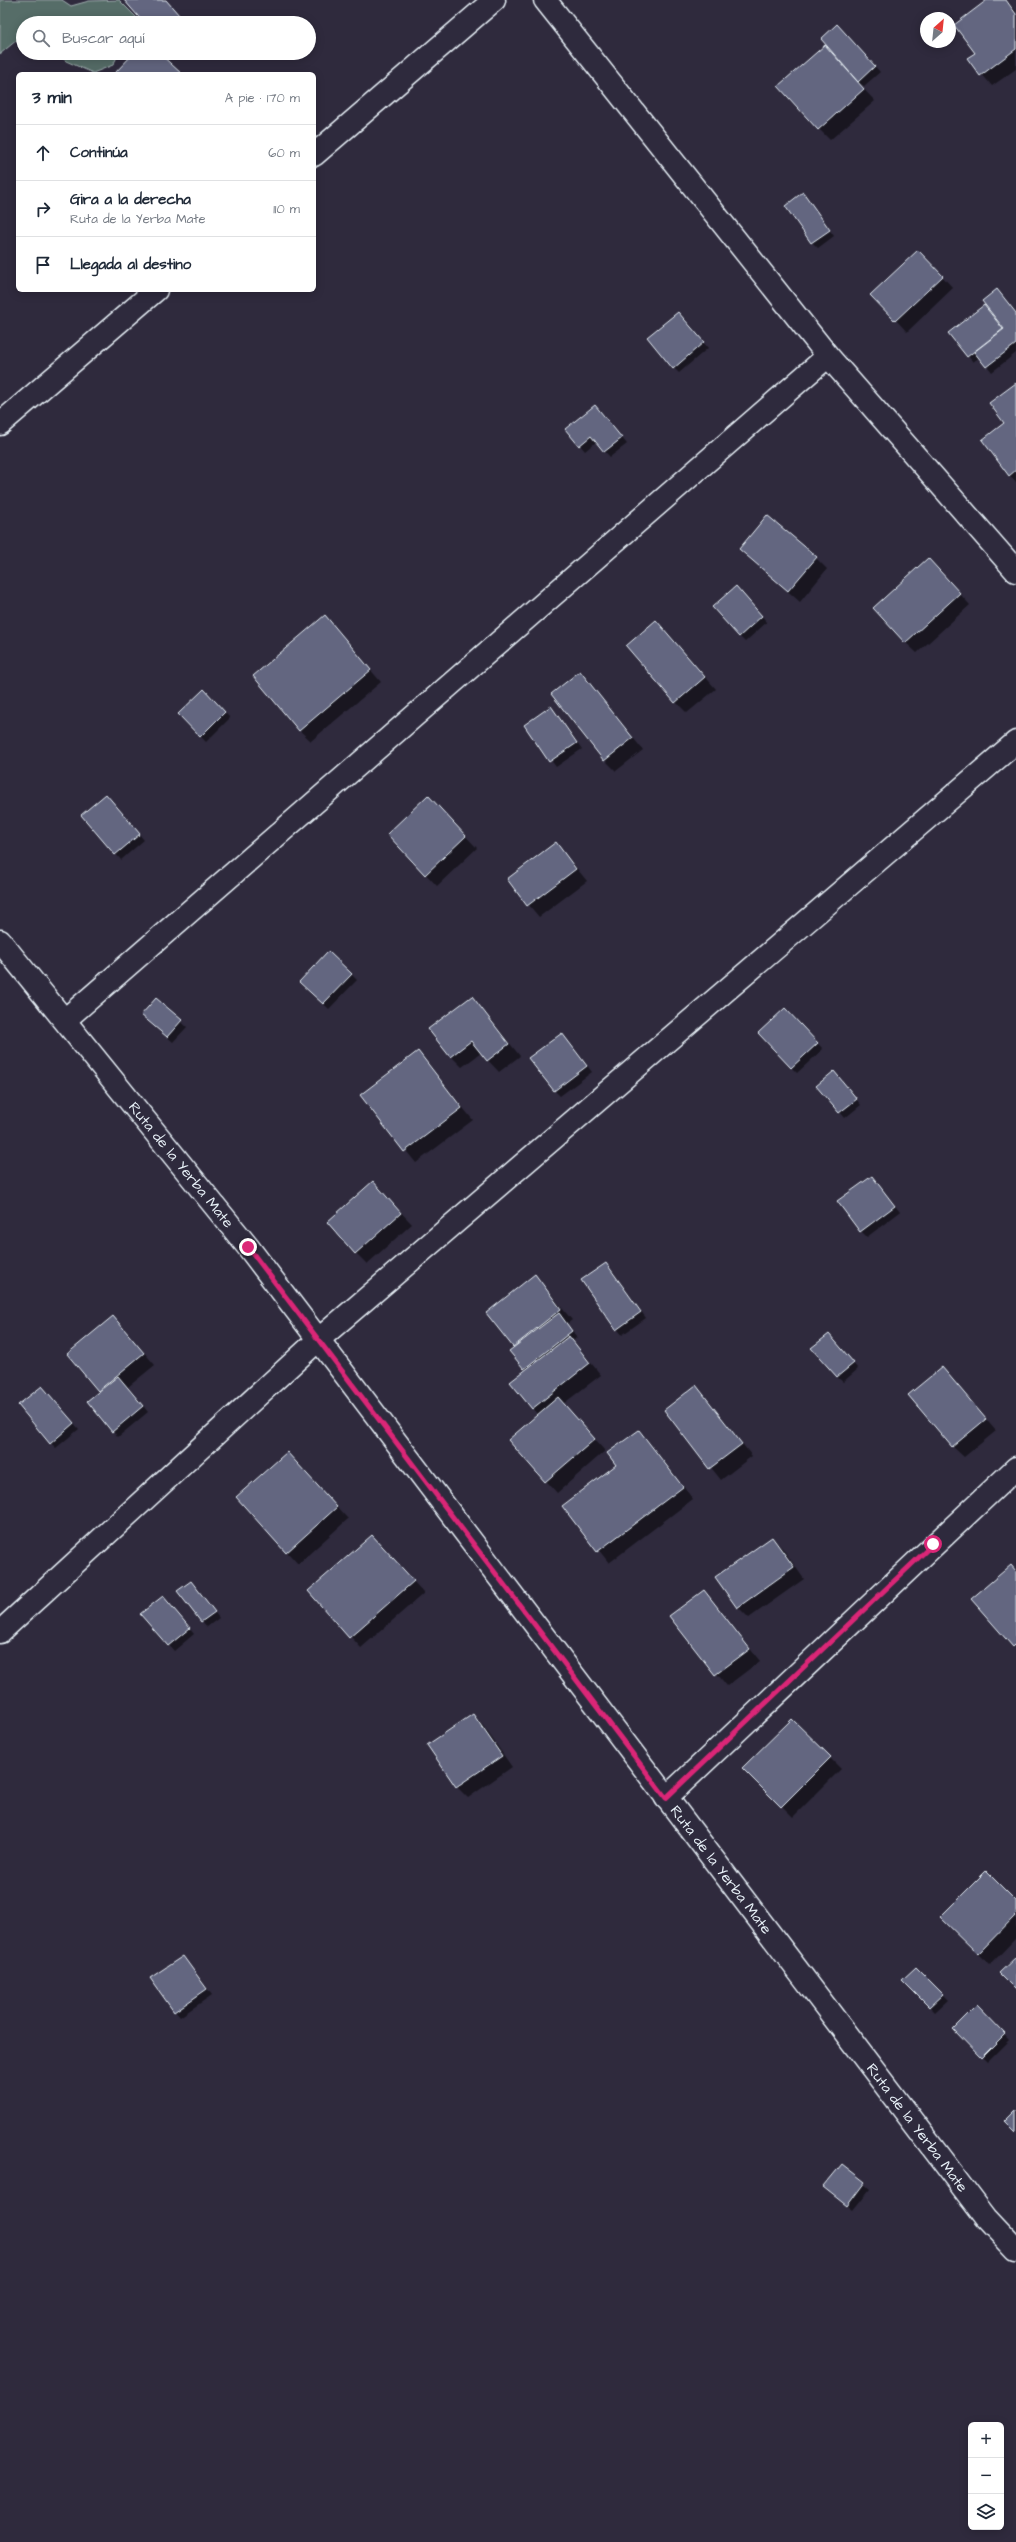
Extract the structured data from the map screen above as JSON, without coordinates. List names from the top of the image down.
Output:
{
  "streets": {
    "street": ["Ruta de la Yerba Mate"]
  },
  "north": "top right",
  "page": {
    "search": "Buscar aquí",
    "heading": ["3 min", "A pie · 170 m"],
    "list": [
      ["Continúa", "60 m"],
      ["Gira a la derecha", "Ruta de la Yerba Mate", "110 m"],
      "Llegada al destino"
    ],
    "map_buttons": ["+", "−"]
  }
}
